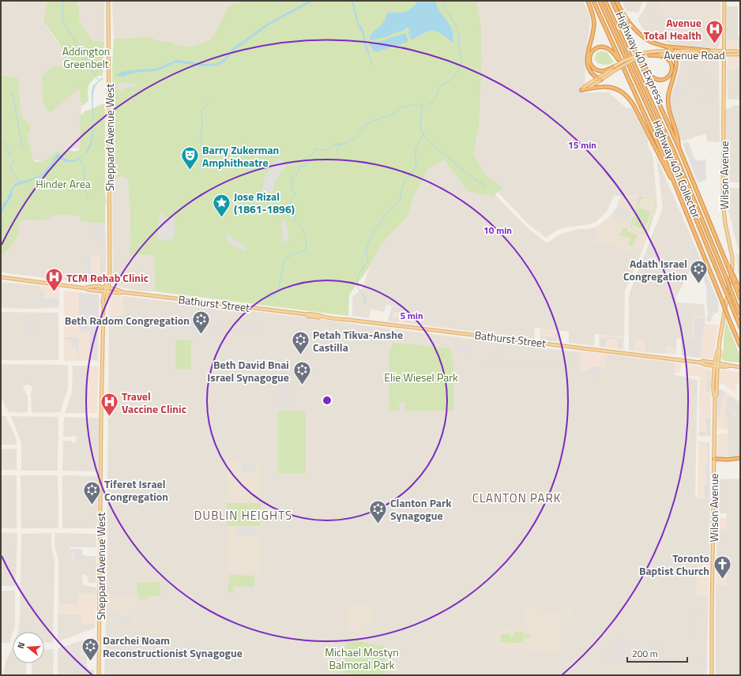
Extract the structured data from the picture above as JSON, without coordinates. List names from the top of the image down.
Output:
{
  "streets": {
    "highway": ["Highway 401 Express", "Highway 401 Collector"],
    "main road": [
      "Avenue Road",
      "Sheppard Avenue West",
      "Wilson Avenue",
      "Bathurst Street"
    ]
  },
  "crossings": [
    ["Avenue Road", "Wilson Avenue"],
    ["Sheppard Avenue West", "Bathurst Street"],
    ["Wilson Avenue", "Bathurst Street"]
  ],
  "districts": ["CLANTON PARK", "DUBLIN HEIGHTS"],
  "parks": [
    "Addington Greenbelt",
    "Hinder Area",
    "Elie Wiesel Park",
    "Michael Mostyn Balmoral Park"
  ],
  "places": {
    "hospital": ["Avenue Total Health", "TCM Rehab Clinic", "Travel Vaccine Clinic"],
    "theatre": ["Barry Zukerman Amphitheatre"],
    "place": ["Jose Rizal (1861-1896)"],
    "synagogue": [
      "Adath Israel Congregation",
      "Beth Radom Congregation",
      "Petah Tikva-Anshe Castilla",
      "Beth David Bnai Israel Synagogue",
      "Tiferet Israel Congregation",
      "Clanton Park Synagogue",
      "Darchei Noam Reconstructionist Synagogue"
    ],
    "church": ["Toronto Baptist Church"]
  },
  "scale_bar": "200 m",
  "north": "left",
  "rings": ["15 min", "10 min", "5 min"]
}
